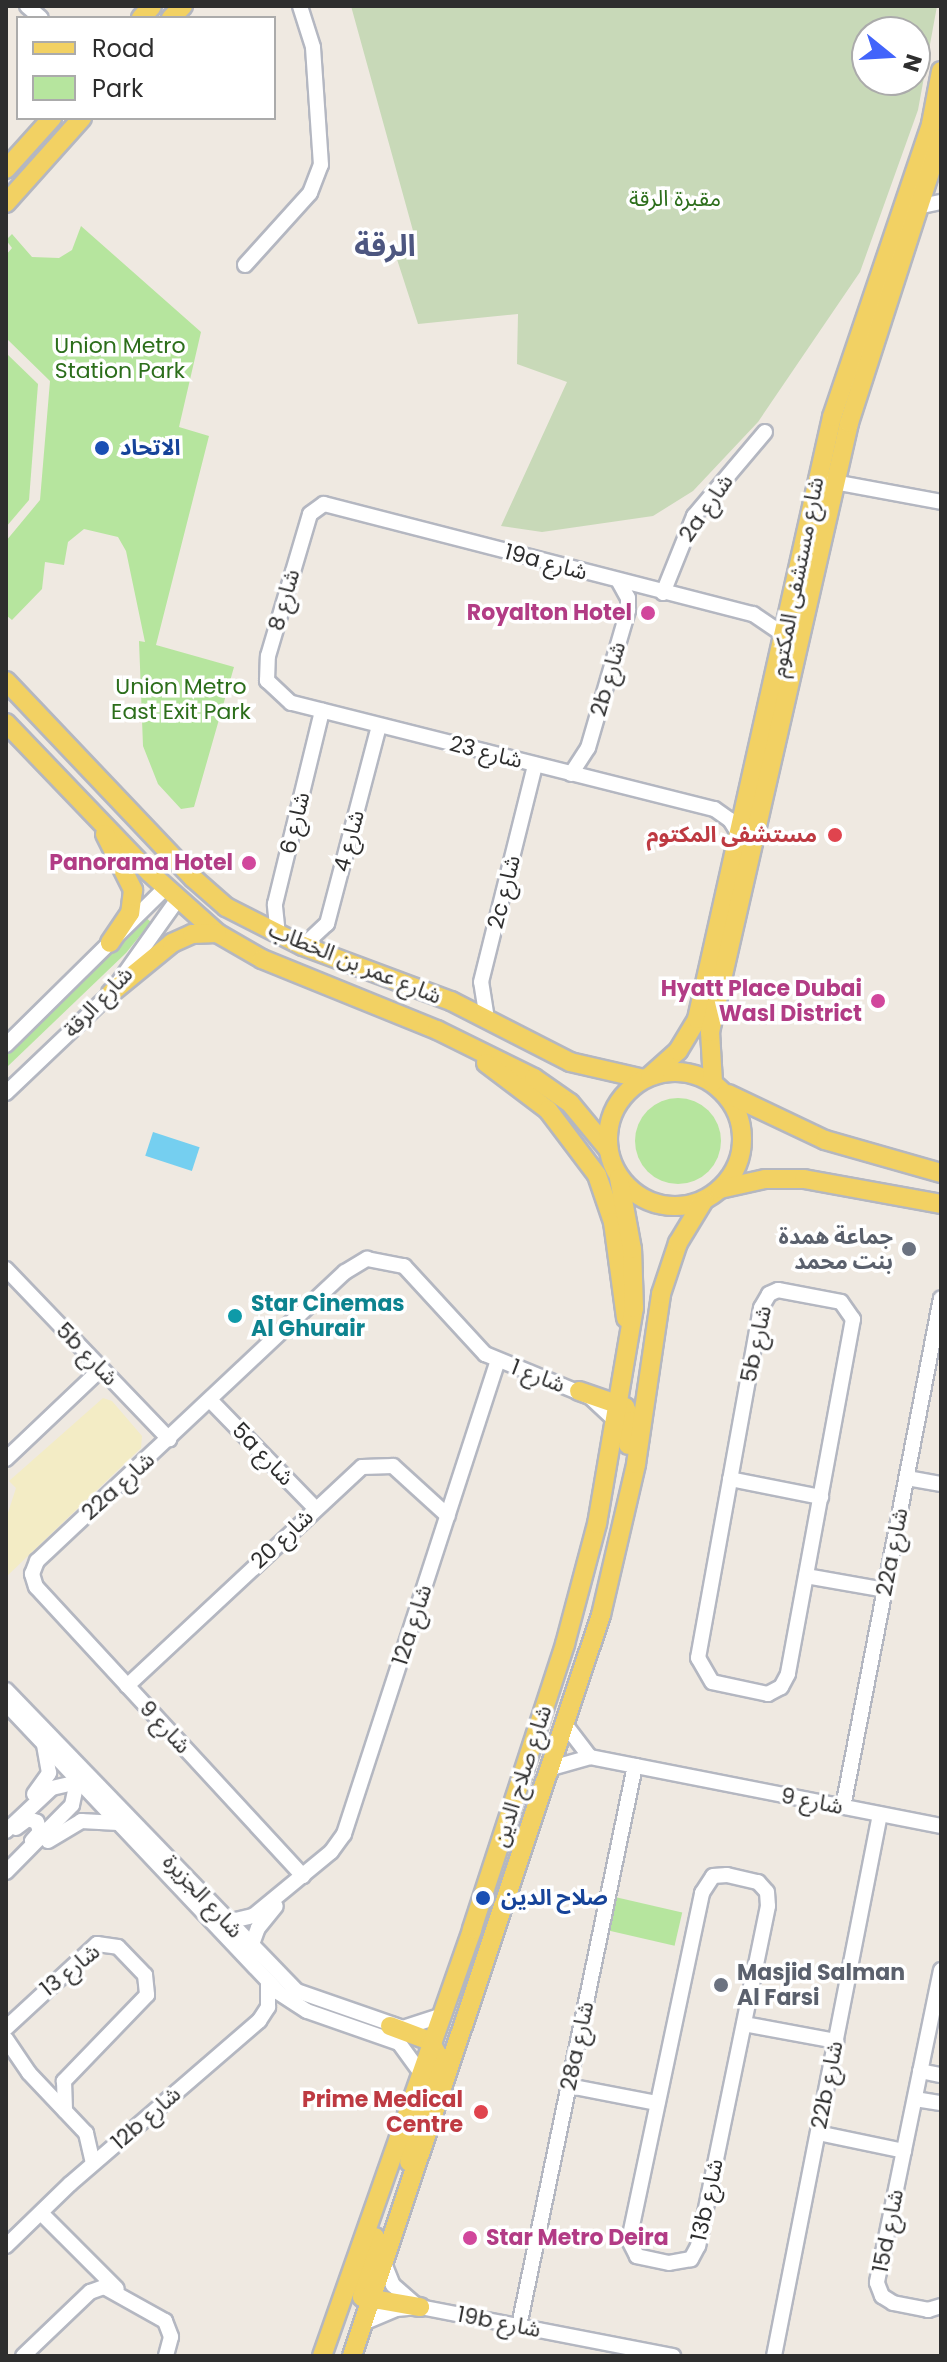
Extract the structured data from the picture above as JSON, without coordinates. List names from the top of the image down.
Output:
{
  "streets": {
    "main road": ["شارع مستشفى المكتوم", "شارع عمر بن الخطاب", "شارع صلاح الدين"],
    "street": [
      "2a شارع",
      "19a شارع",
      "شارع 8",
      "2b شارع",
      "شارع 23",
      "شارع 6",
      "شارع 4",
      "2c شارع",
      "شارع الرقة",
      "5b شارع",
      "شارع 1",
      "5a شارع",
      "22a شارع",
      "شارع 20",
      "12a شارع",
      "شارع 9",
      "شارع الجزيرة",
      "شارع 13",
      "28a شارع",
      "22b شارع",
      "12b شارع",
      "13b شارع",
      "15d شارع",
      "19b شارع"
    ]
  },
  "crossings": [
    ["2a شارع", "19a شارع"],
    ["19a شارع", "شارع مستشفى المكتوم"],
    ["19a شارع", "شارع 8"],
    ["19a شارع", "2b شارع"],
    ["شارع مستشفى المكتوم", "شارع عمر بن الخطاب"],
    ["شارع مستشفى المكتوم", "شارع صلاح الدين"],
    ["شارع 8", "شارع 23"],
    ["2b شارع", "شارع 23"],
    ["شارع 23", "شارع 6"],
    ["شارع 23", "شارع 4"],
    ["شارع 23", "2c شارع"],
    ["شارع 6", "شارع عمر بن الخطاب"],
    ["شارع 4", "شارع عمر بن الخطاب"],
    ["2c شارع", "شارع عمر بن الخطاب"],
    ["شارع عمر بن الخطاب", "شارع الرقة"],
    ["شارع عمر بن الخطاب", "شارع صلاح الدين"],
    ["5b شارع", "22a شارع"],
    ["شارع 1", "5a شارع"],
    ["شارع 1", "22a شارع"],
    ["شارع 1", "12a شارع"],
    ["شارع 1", "شارع صلاح الدين"],
    ["5a شارع", "22a شارع"],
    ["5a شارع", "شارع 20"],
    ["22a شارع", "شارع 9"],
    ["شارع 20", "12a شارع"],
    ["شارع 20", "شارع 9"],
    ["12a شارع", "شارع 9"],
    ["12a شارع", "شارع الجزيرة"],
    ["شارع 9", "شارع صلاح الدين"],
    ["شارع 9", "28a شارع"],
    ["شارع 9", "22b شارع"],
    ["شارع صلاح الدين", "شارع الجزيرة"],
    ["شارع صلاح الدين", "19b شارع"],
    ["شارع الجزيرة", "12b شارع"],
    ["28a شارع", "19b شارع"]
  ],
  "districts": ["الرقة"],
  "parks": ["مقبرة الرقة", "Union Metro Station Park", "Union Metro East Exit Park"],
  "places": [
    "الاتحاد",
    "Royalton Hotel",
    "مستشفى المكتوم",
    "Panorama Hotel",
    "Hyatt Place Dubai Wasl District",
    "جماعة همدة بنت محمد",
    "Star Cinemas Al Ghurair",
    "صلاح الدين",
    "Masjid Salman Al Farsi",
    "Prime Medical Centre",
    "Star Metro Deira"
  ],
  "legend": ["Road", "Park"],
  "north": "right"
}
